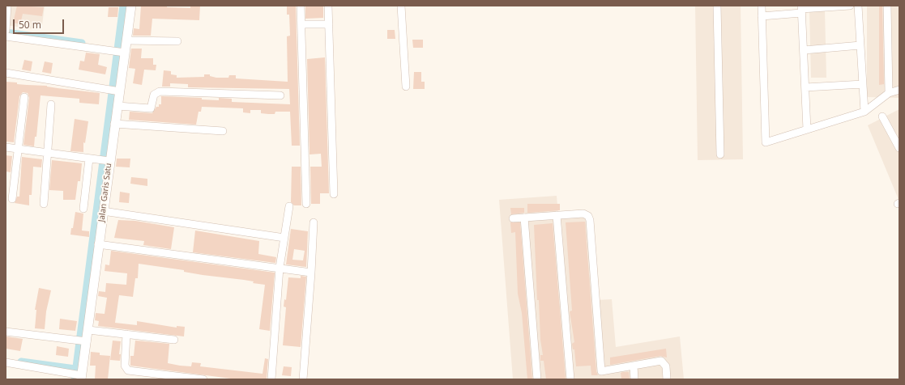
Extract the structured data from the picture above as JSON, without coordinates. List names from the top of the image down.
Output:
{
  "streets": {
    "street": ["Jalan Garis Satu"]
  },
  "scale_bar": "50 m"
}
